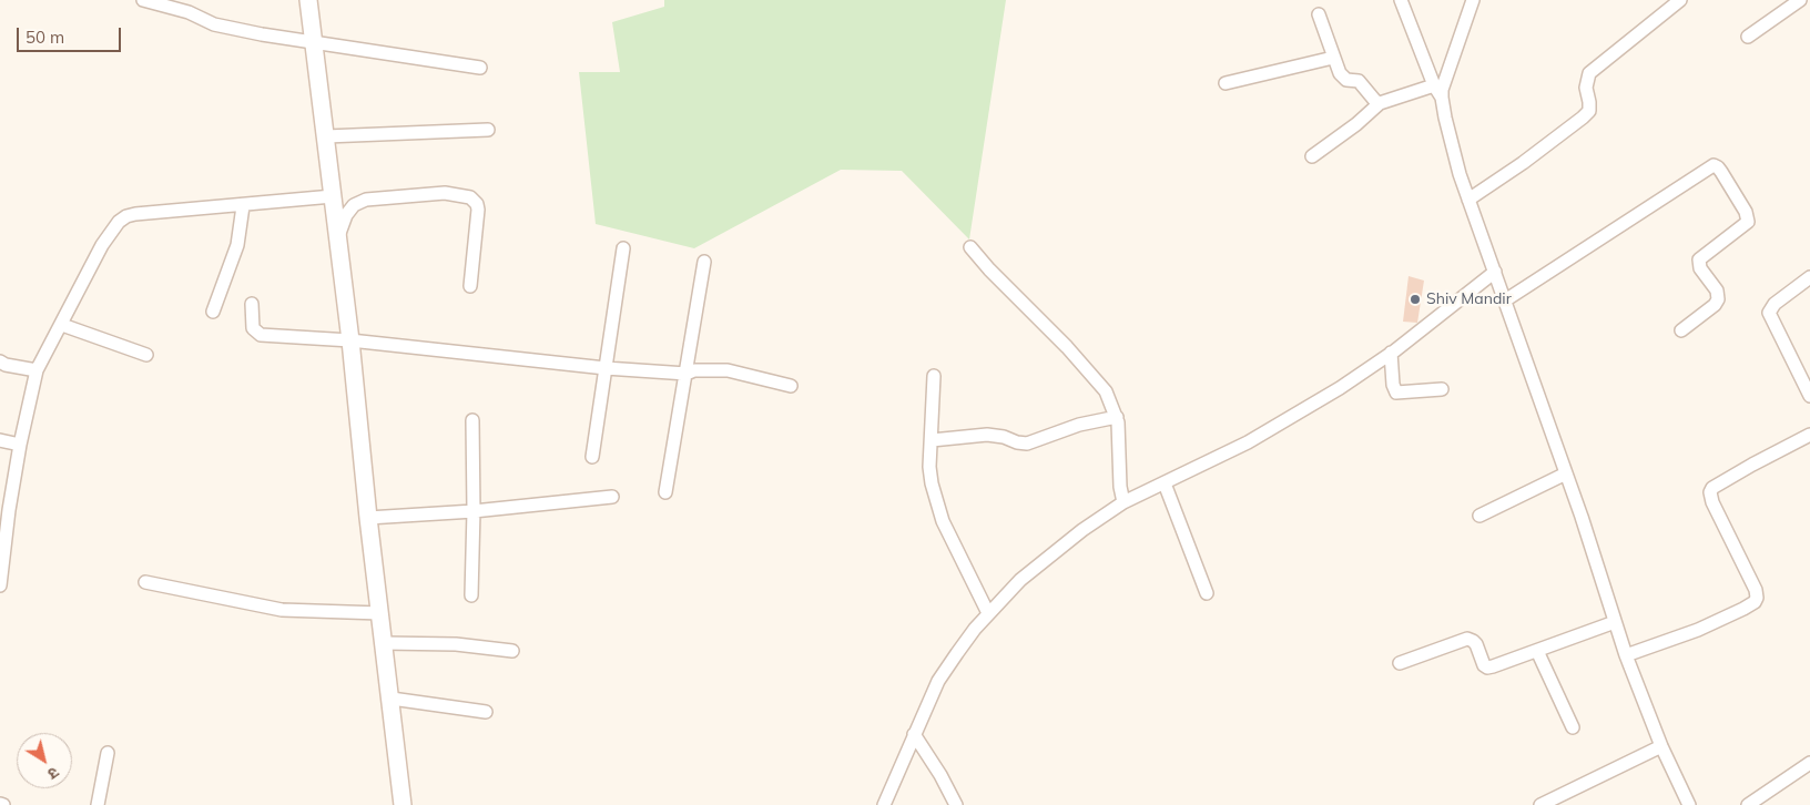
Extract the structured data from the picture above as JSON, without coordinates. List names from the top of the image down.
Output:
{
  "places": ["Shiv Mandir"],
  "scale_bar": "50 m",
  "north": "bottom right"
}
